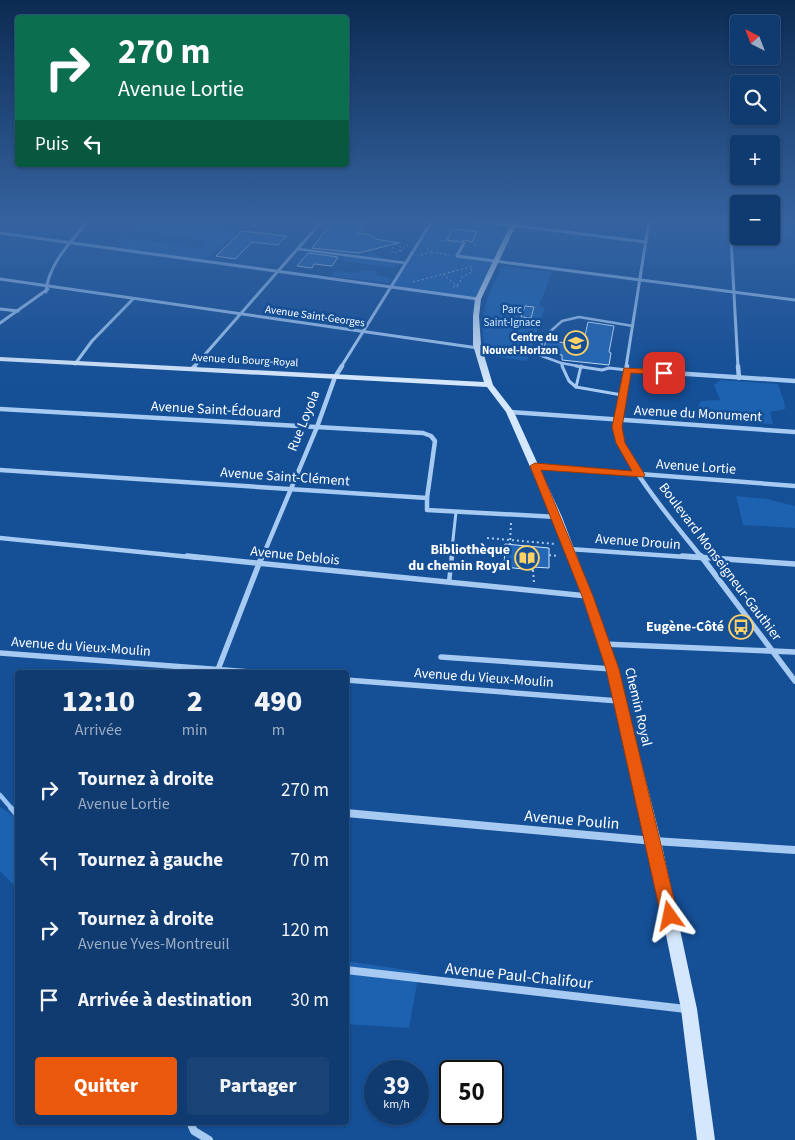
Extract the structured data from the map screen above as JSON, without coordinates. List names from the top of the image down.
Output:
{
  "streets": {
    "main road": ["Avenue du Bourg-Royal", "Chemin Royal"],
    "street": [
      "Avenue Saint-Georges",
      "Avenue Saint-Édouard",
      "Avenue du Monument",
      "Rue Loyola",
      "Avenue Lortie",
      "Avenue Saint-Clément",
      "Avenue Drouin",
      "Avenue Deblois",
      "Boulevard Monseigneur-Gauthier",
      "Avenue du Vieux-Moulin",
      "Avenue Poulin",
      "Avenue Paul-Chalifour"
    ]
  },
  "crossings": [
    ["Avenue Saint-Georges", "Rue Loyola"],
    ["Avenue Saint-Georges", "Chemin Royal"],
    ["Avenue du Bourg-Royal", "Rue Loyola"],
    ["Avenue du Bourg-Royal", "Chemin Royal"],
    ["Avenue Saint-Édouard", "Rue Loyola"],
    ["Avenue Saint-Édouard", "Avenue Saint-Clément"],
    ["Avenue du Monument", "Boulevard Monseigneur-Gauthier"],
    ["Avenue du Monument", "Chemin Royal"],
    ["Rue Loyola", "Avenue Saint-Clément"],
    ["Rue Loyola", "Avenue Deblois"],
    ["Avenue Lortie", "Boulevard Monseigneur-Gauthier"],
    ["Avenue Lortie", "Chemin Royal"],
    ["Avenue Drouin", "Boulevard Monseigneur-Gauthier"],
    ["Avenue Drouin", "Chemin Royal"],
    ["Avenue Deblois", "Chemin Royal"],
    ["Avenue du Vieux-Moulin", "Chemin Royal"],
    ["Chemin Royal", "Avenue Poulin"],
    ["Chemin Royal", "Avenue Paul-Chalifour"]
  ],
  "parks": ["Parc Saint-Ignace"],
  "places": {
    "school or university": ["Centre du Nouvel-Horizon"],
    "library": ["Bibliothèque du chemin Royal"],
    "bus stop": ["Eugène-Côté"]
  },
  "north": "top left",
  "page": {
    "map_buttons": ["+", "−"],
    "turn": ["270 m", "Avenue Lortie"],
    "then": "Puis",
    "eta": [
      "12:10",
      "Arrivée",
      "2",
      "min",
      "490",
      "m"
    ],
    "list": [
      {
        "name": "Tournez à droite",
        "note": "Avenue Lortie",
        "value": "270 m"
      },
      {
        "name": "Tournez à gauche",
        "value": "70 m"
      },
      {
        "name": "Tournez à droite",
        "note": "Avenue Yves-Montreuil",
        "value": "120 m"
      },
      {
        "name": "Arrivée à destination",
        "value": "30 m"
      }
    ],
    "buttons": ["Quitter", "Partager"],
    "speed": "39 km/h",
    "limit": "50"
  }
}
